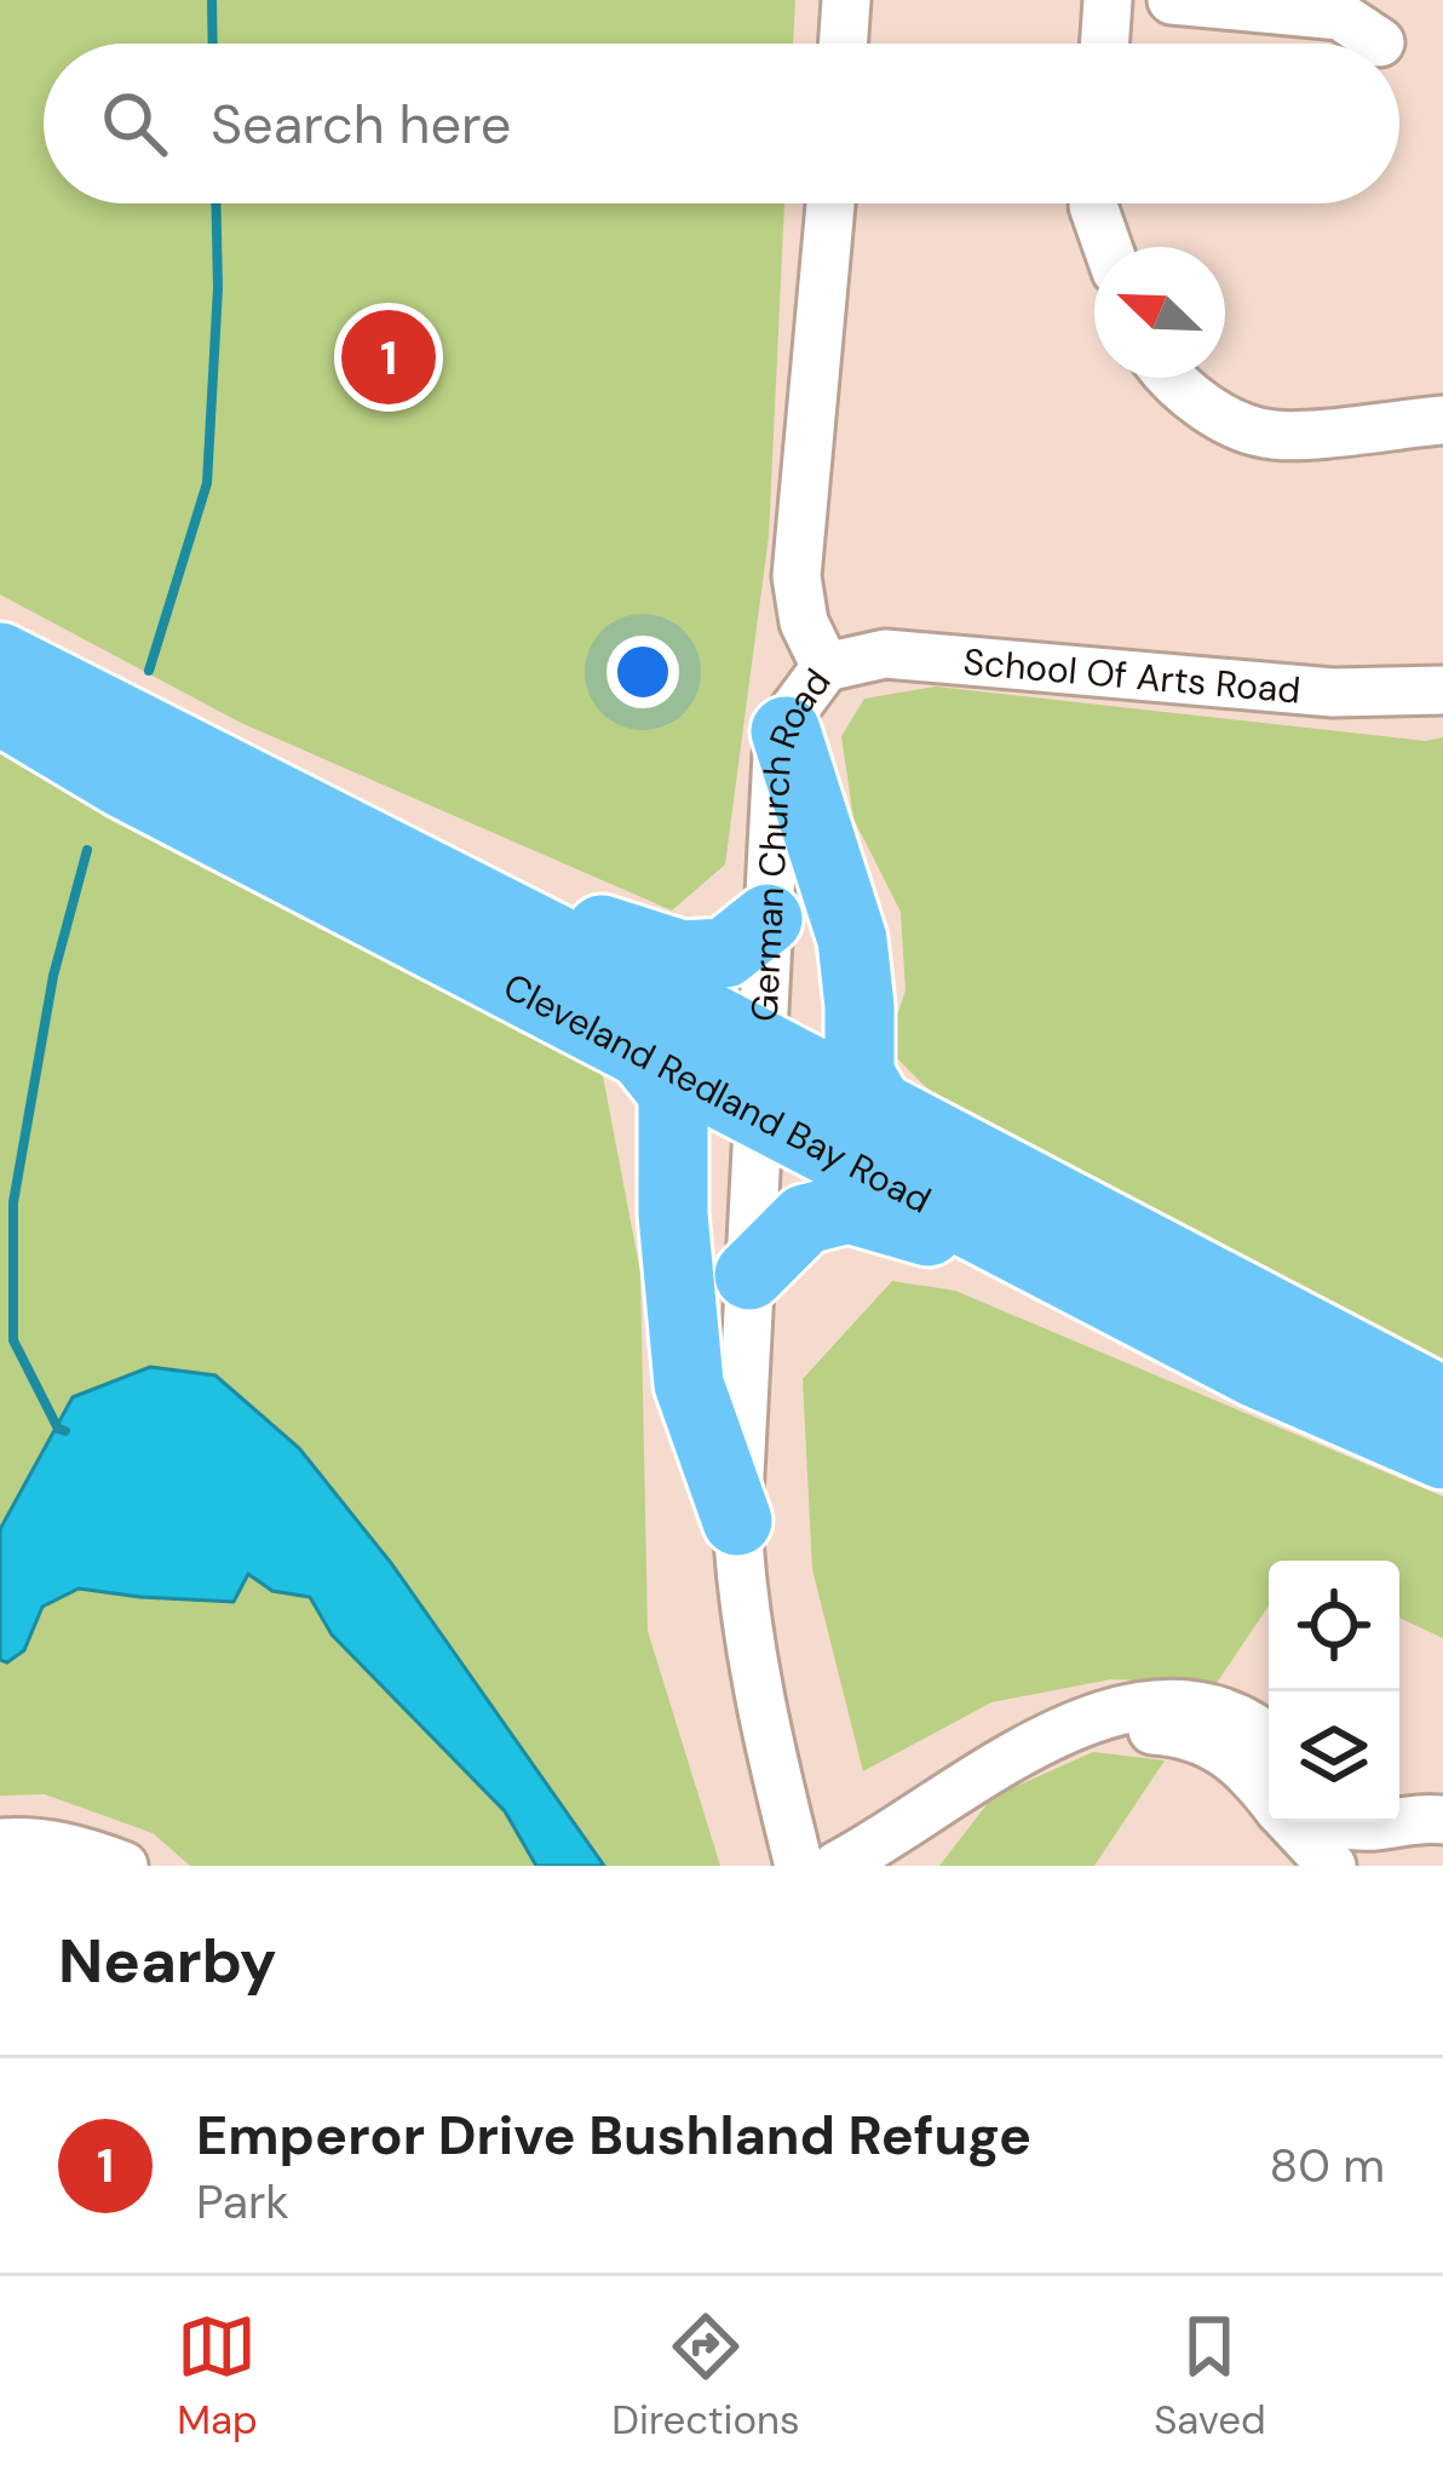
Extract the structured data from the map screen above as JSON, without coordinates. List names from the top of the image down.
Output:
{
  "streets": {
    "highway": ["Cleveland Redland Bay Road"],
    "street": ["School Of Arts Road", "German Church Road"]
  },
  "crossings": [
    ["School Of Arts Road", "German Church Road"],
    ["German Church Road", "Cleveland Redland Bay Road"]
  ],
  "north": "top left",
  "page": {
    "search": "Search here",
    "pins": "1",
    "heading": "Nearby",
    "list": [
      {
        "mark": "1",
        "name": "Emperor Drive Bushland Refuge",
        "note": "Park",
        "value": "80 m"
      }
    ],
    "nav": ["Map", "Directions", "Saved"]
  }
}
